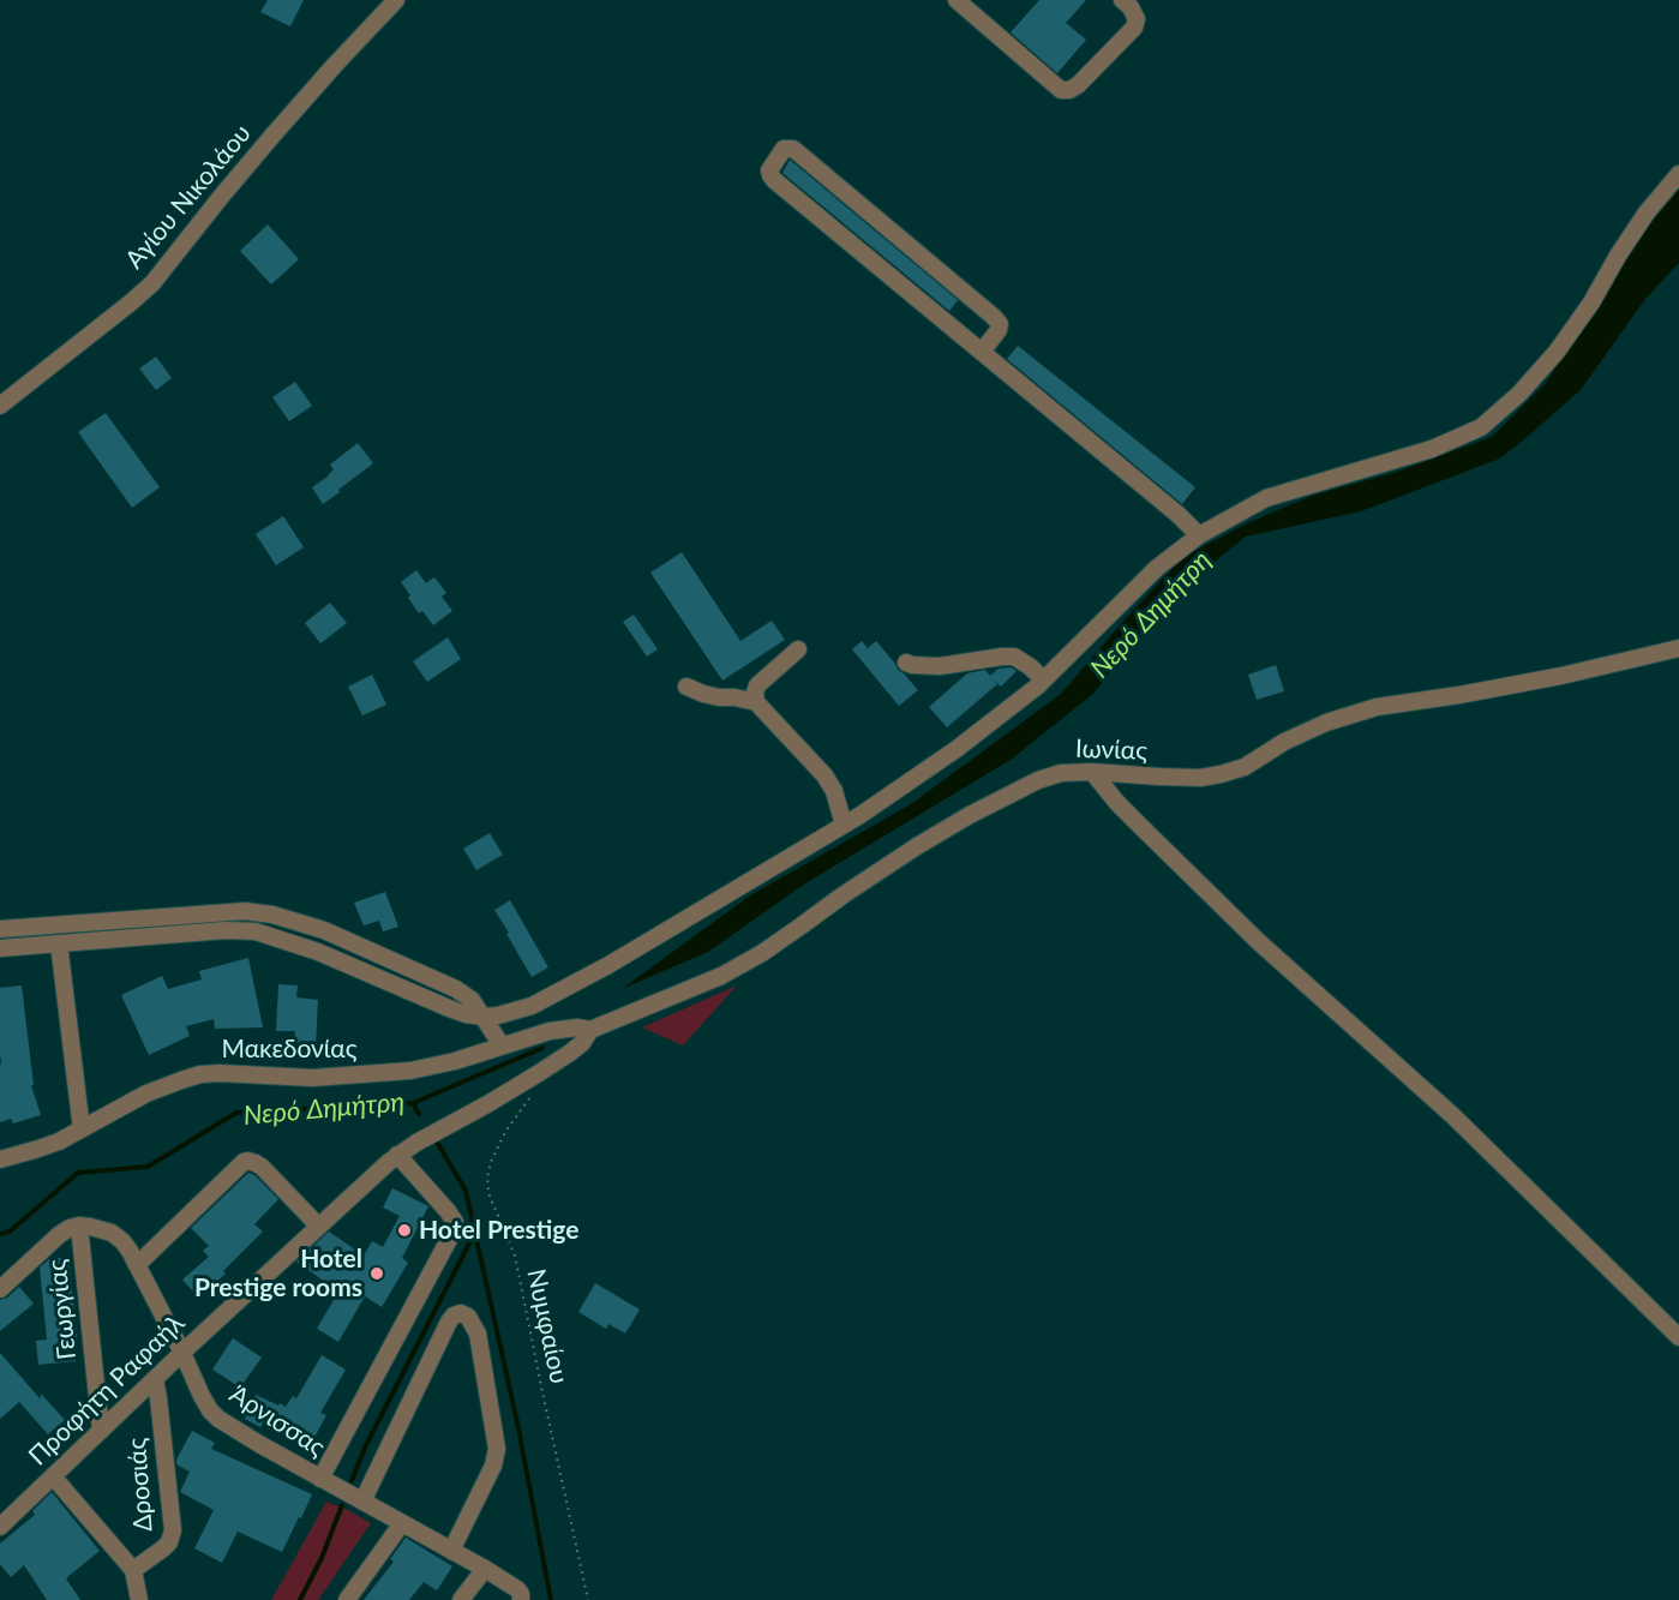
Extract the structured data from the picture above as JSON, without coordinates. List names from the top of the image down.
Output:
{
  "streets": {
    "street": [
      "Αγίου Νικολάου",
      "Ιωνίας",
      "Μακεδονίας",
      "Γεωργίας",
      "Προφήτη Ραφαήλ",
      "Άρνισσας",
      "Δροσιάς"
    ],
    "path": ["Νυμφαίου"]
  },
  "crossings": [
    ["Ιωνίας", "Μακεδονίας"],
    ["Ιωνίας", "Προφήτη Ραφαήλ"],
    ["Μακεδονίας", "Προφήτη Ραφαήλ"],
    ["Γεωργίας", "Προφήτη Ραφαήλ"],
    ["Γεωργίας", "Άρνισσας"],
    ["Νυμφαίου", "Προφήτη Ραφαήλ"],
    ["Προφήτη Ραφαήλ", "Άρνισσας"],
    ["Προφήτη Ραφαήλ", "Δροσιάς"]
  ],
  "water": ["Νερό Δημήτρη"],
  "places": ["Hotel Prestige", "Hotel Prestige rooms"]
}
